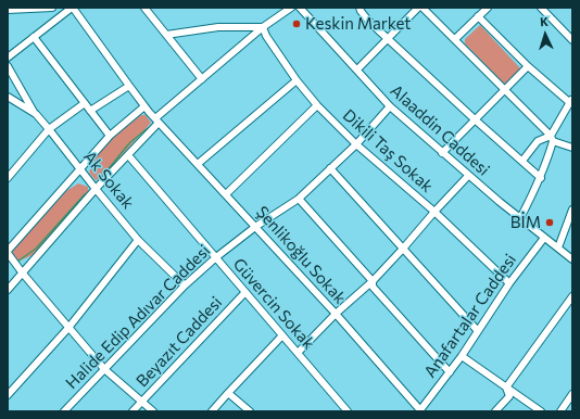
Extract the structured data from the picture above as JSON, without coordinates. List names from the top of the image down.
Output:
{
  "streets": {
    "street": [
      "Alaaddin Caddesi",
      "Dikili Taş Sokak",
      "Ak Sokak",
      "Şenlikoğlu Sokak",
      "Güvercin Sokak",
      "Anafartalar Caddesi",
      "Halide Edip Adıvar Caddesi",
      "Beyazıt Caddesi"
    ]
  },
  "crossings": [
    ["Alaaddin Caddesi", "Anafartalar Caddesi"],
    ["Alaaddin Caddesi", "Halide Edip Adıvar Caddesi"],
    ["Dikili Taş Sokak", "Anafartalar Caddesi"],
    ["Dikili Taş Sokak", "Halide Edip Adıvar Caddesi"],
    ["Ak Sokak", "Halide Edip Adıvar Caddesi"],
    ["Şenlikoğlu Sokak", "Anafartalar Caddesi"],
    ["Şenlikoğlu Sokak", "Halide Edip Adıvar Caddesi"],
    ["Güvercin Sokak", "Halide Edip Adıvar Caddesi"],
    ["Güvercin Sokak", "Beyazıt Caddesi"]
  ],
  "places": ["Keskin Market", "BİM"],
  "north": "top"
}
